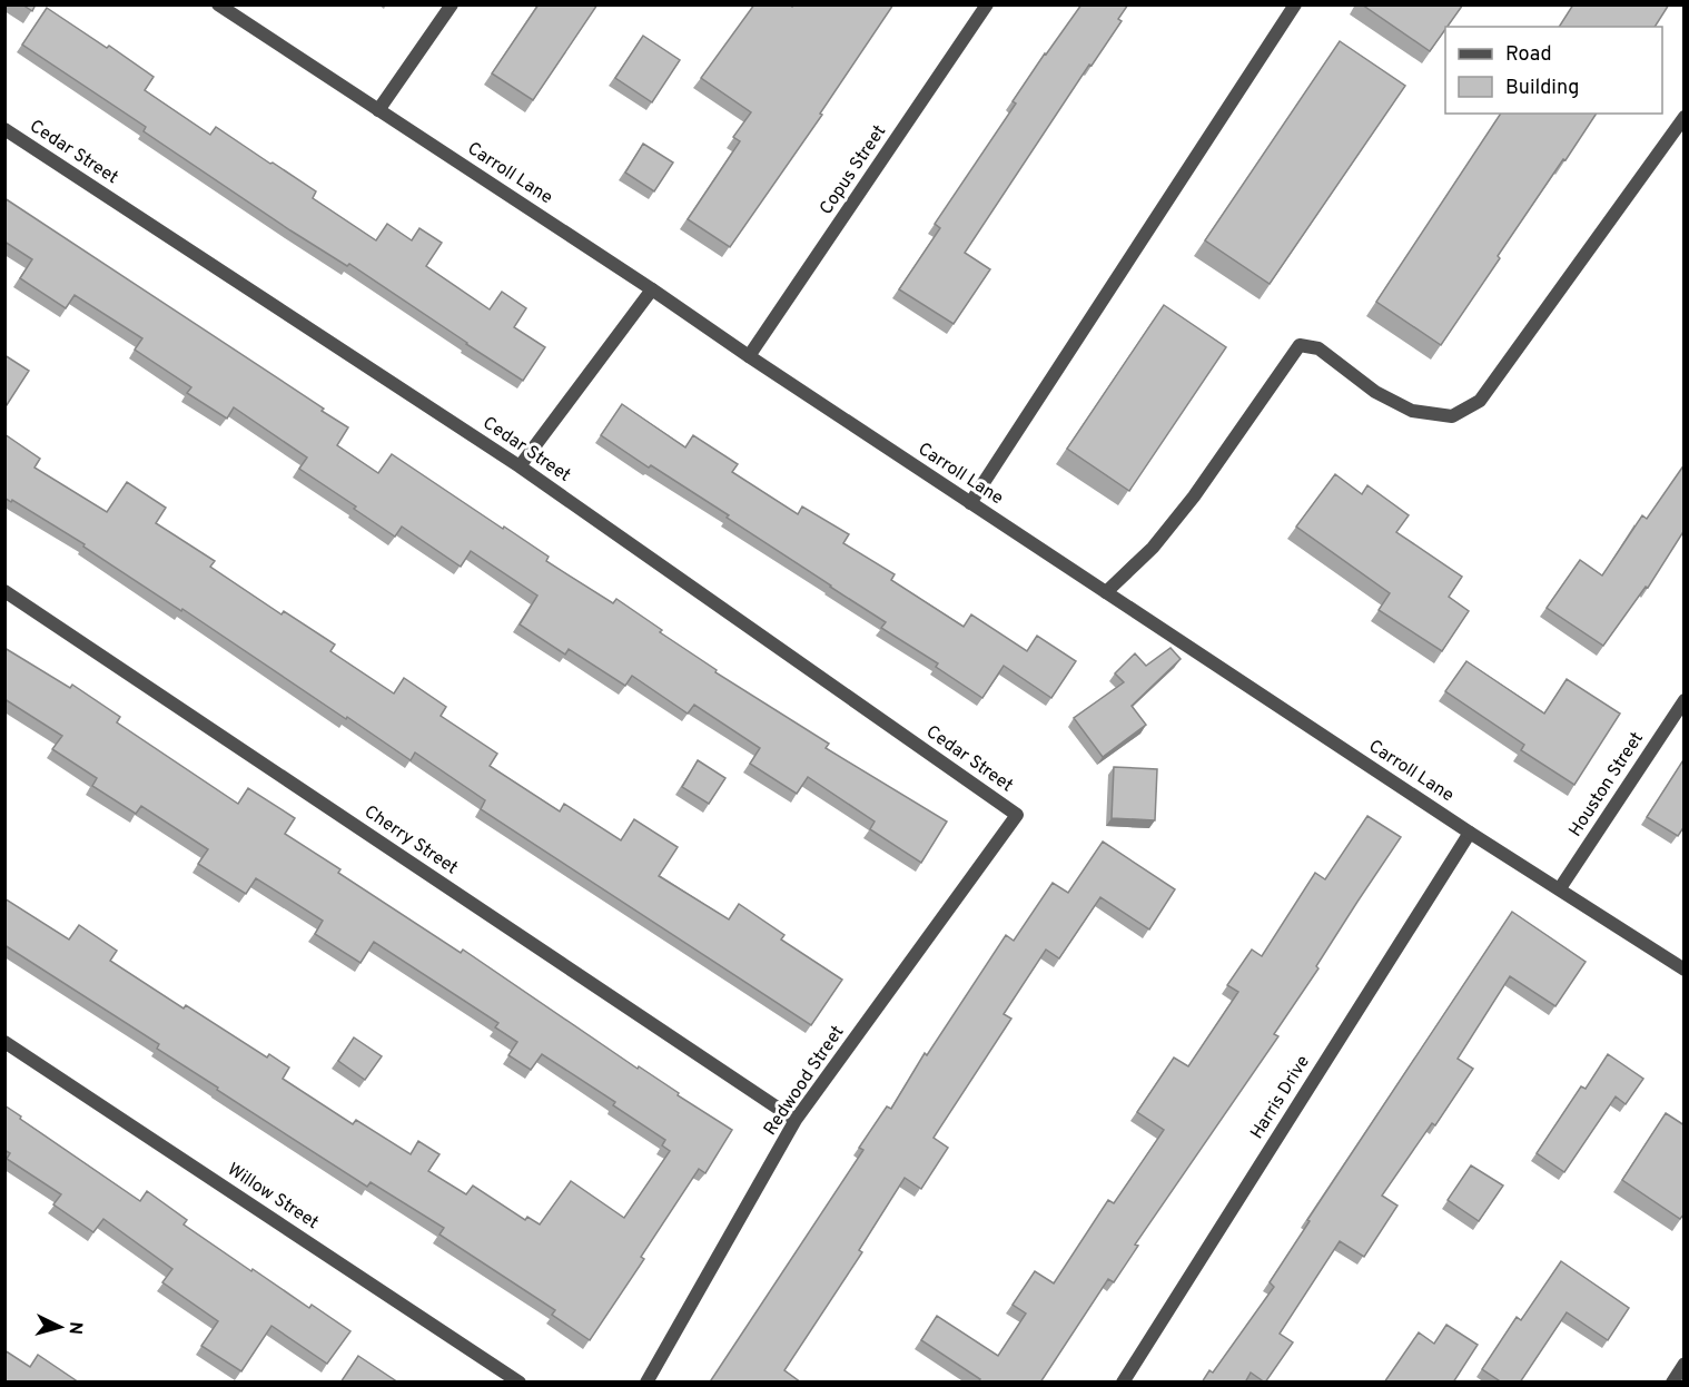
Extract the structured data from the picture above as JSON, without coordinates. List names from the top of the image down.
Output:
{
  "streets": {
    "street": [
      "Cedar Street",
      "Copus Street",
      "Carroll Lane",
      "Houston Street",
      "Cherry Street",
      "Redwood Street",
      "Harris Drive",
      "Willow Street"
    ]
  },
  "crossings": [
    ["Cedar Street", "Redwood Street"],
    ["Copus Street", "Carroll Lane"],
    ["Carroll Lane", "Houston Street"],
    ["Carroll Lane", "Harris Drive"],
    ["Cherry Street", "Redwood Street"]
  ],
  "legend": ["Road", "Building"],
  "north": "right"
}
